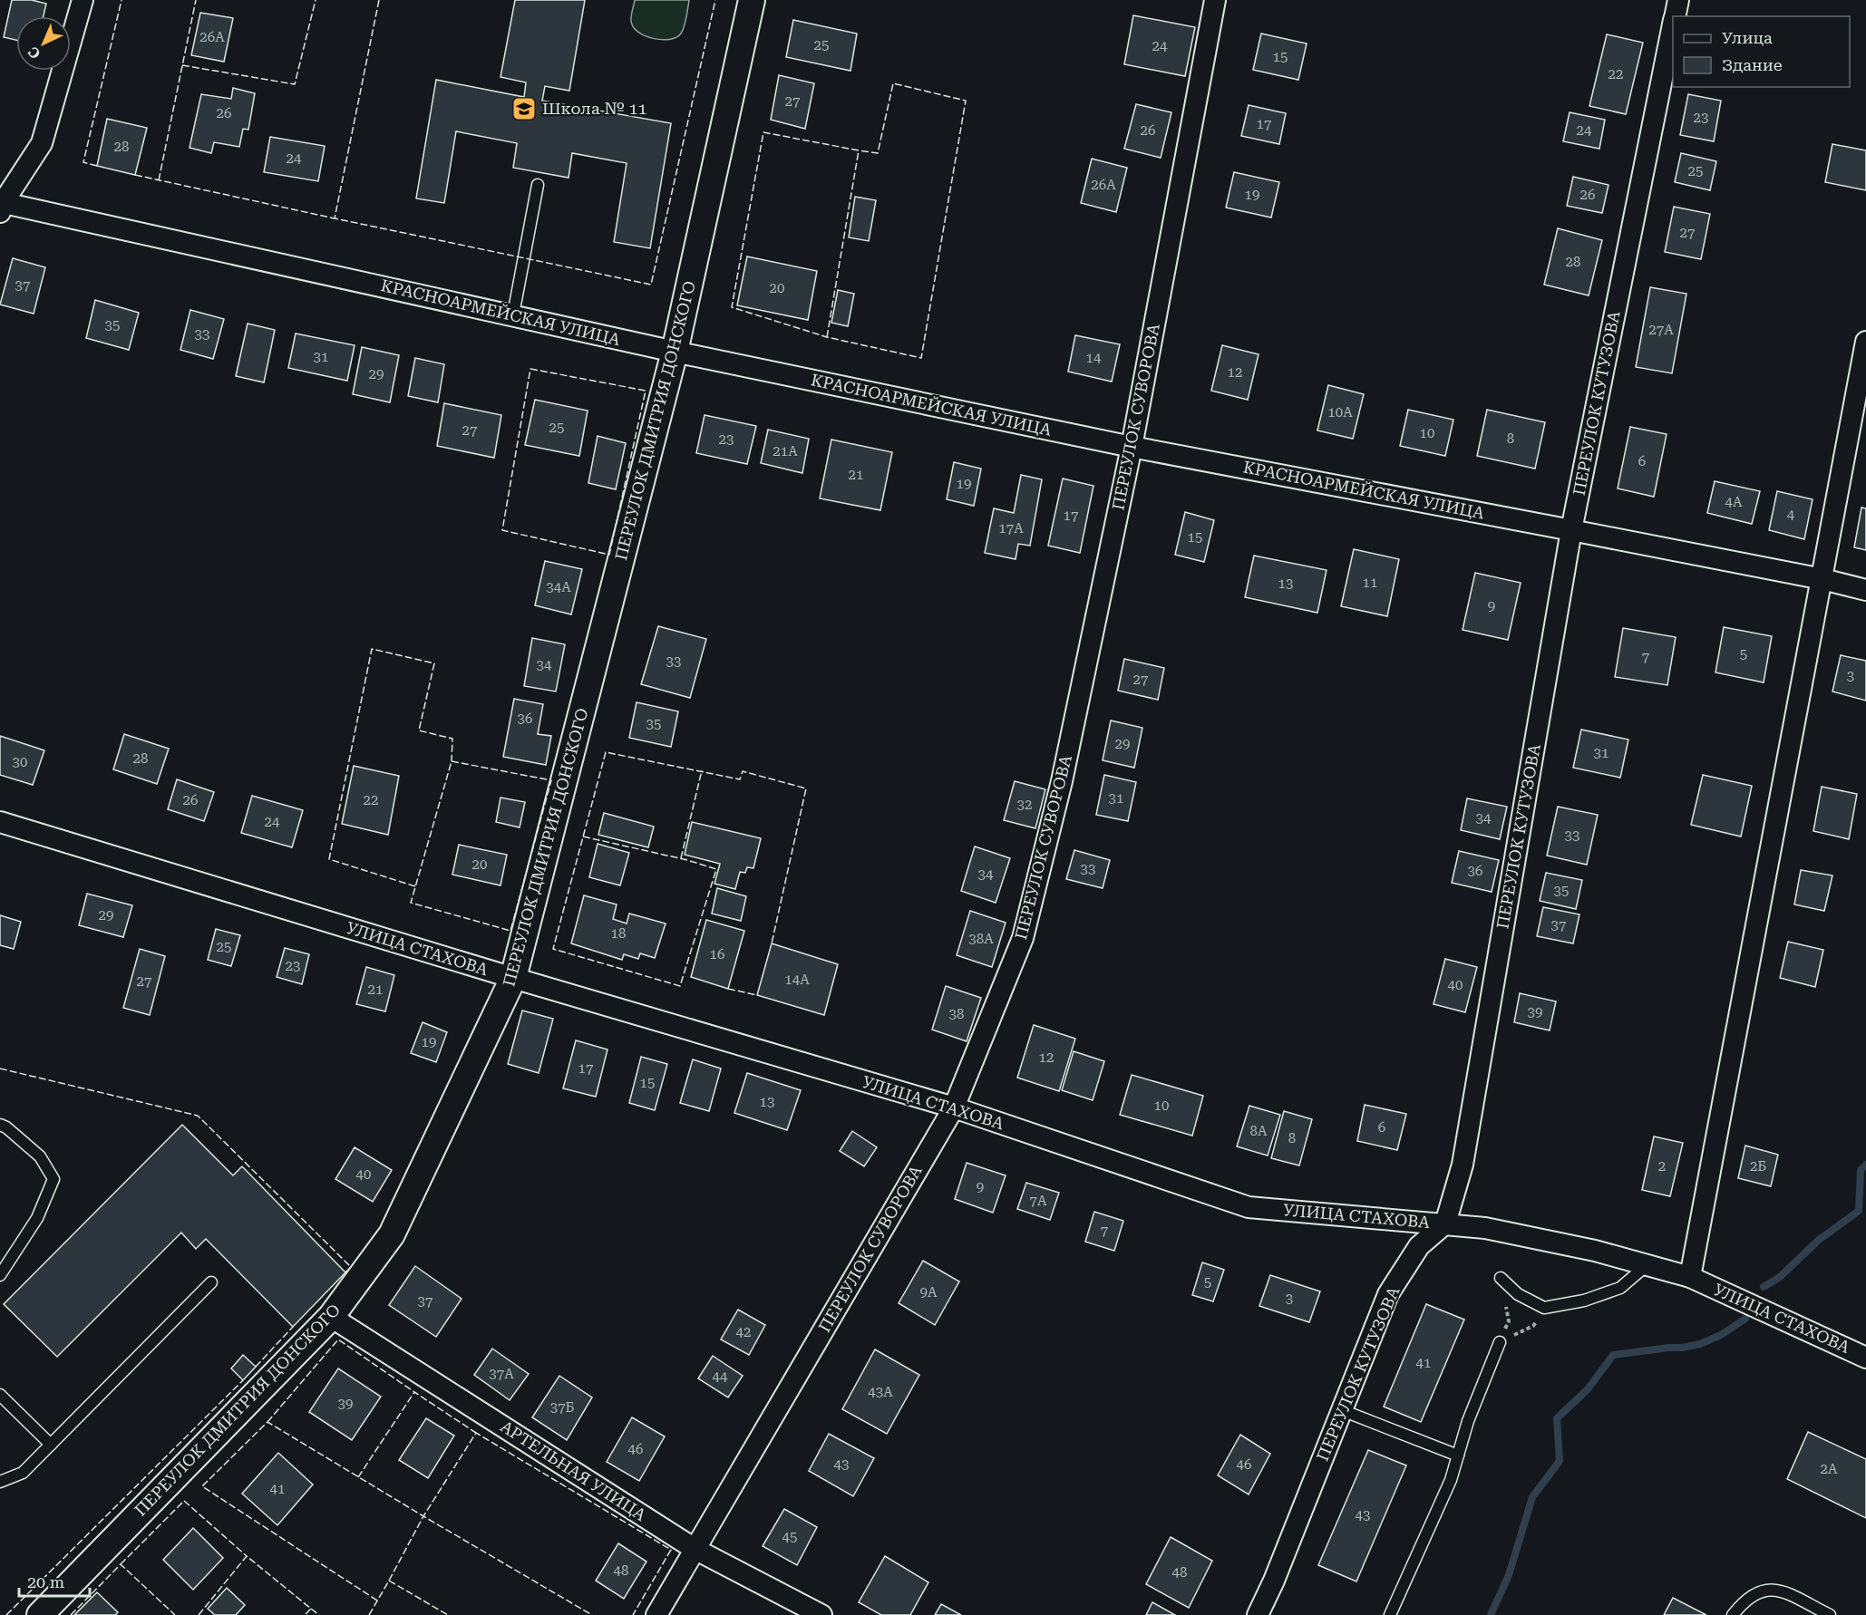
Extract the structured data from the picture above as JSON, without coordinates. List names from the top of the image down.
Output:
{
  "streets": {
    "street": [
      "КРАСНОАРМЕЙСКАЯ УЛИЦА",
      "ПЕРЕУЛОК КУТУЗОВА",
      "ПЕРЕУЛОК СУВОРОВА",
      "ПЕРЕУЛОК ДМИТРИЯ ДОНСКОГО",
      "УЛИЦА СТАХОВА",
      "АРТЕЛЬНАЯ УЛИЦА"
    ]
  },
  "crossings": [
    ["КРАСНОАРМЕЙСКАЯ УЛИЦА", "ПЕРЕУЛОК КУТУЗОВА"],
    ["КРАСНОАРМЕЙСКАЯ УЛИЦА", "ПЕРЕУЛОК СУВОРОВА"],
    ["КРАСНОАРМЕЙСКАЯ УЛИЦА", "ПЕРЕУЛОК ДМИТРИЯ ДОНСКОГО"],
    ["ПЕРЕУЛОК КУТУЗОВА", "УЛИЦА СТАХОВА"],
    ["ПЕРЕУЛОК СУВОРОВА", "УЛИЦА СТАХОВА"],
    ["ПЕРЕУЛОК СУВОРОВА", "АРТЕЛЬНАЯ УЛИЦА"],
    ["ПЕРЕУЛОК ДМИТРИЯ ДОНСКОГО", "УЛИЦА СТАХОВА"],
    ["ПЕРЕУЛОК ДМИТРИЯ ДОНСКОГО", "АРТЕЛЬНАЯ УЛИЦА"]
  ],
  "places": {
    "school or university": ["Школа № 11"]
  },
  "house_numbers": [
    "26А",
    "25",
    "24",
    "15",
    "22",
    "27",
    "26",
    "23",
    "17",
    "26",
    "24",
    "28",
    "24",
    "25",
    "26А",
    "19",
    "26",
    "27",
    "28",
    "37",
    "20",
    "35",
    "27А",
    "33",
    "31",
    "14",
    "12",
    "29",
    "10А",
    "25",
    "27",
    "10",
    "8",
    "23",
    "21А",
    "6",
    "21",
    "19",
    "4А",
    "4",
    "17",
    "17А",
    "15",
    "11",
    "13",
    "34А",
    "9",
    "5",
    "7",
    "33",
    "34",
    "3",
    "27",
    "36",
    "35",
    "29",
    "31",
    "28",
    "30",
    "31",
    "26",
    "22",
    "32",
    "34",
    "24",
    "33",
    "20",
    "33",
    "36",
    "34",
    "35",
    "29",
    "37",
    "18",
    "38А",
    "25",
    "16",
    "23",
    "14А",
    "27",
    "40",
    "21",
    "39",
    "38",
    "19",
    "12",
    "17",
    "15",
    "13",
    "10",
    "6",
    "8А",
    "8",
    "2",
    "2Б",
    "40",
    "9",
    "7А",
    "7",
    "5",
    "9А",
    "3",
    "37",
    "42",
    "41",
    "37А",
    "44",
    "43А",
    "39",
    "37Б",
    "46",
    "43",
    "46",
    "2А",
    "41",
    "43",
    "45",
    "48",
    "48"
  ],
  "legend": ["Улица", "Здание"],
  "scale_bar": "20 m",
  "north": "bottom left"
}
